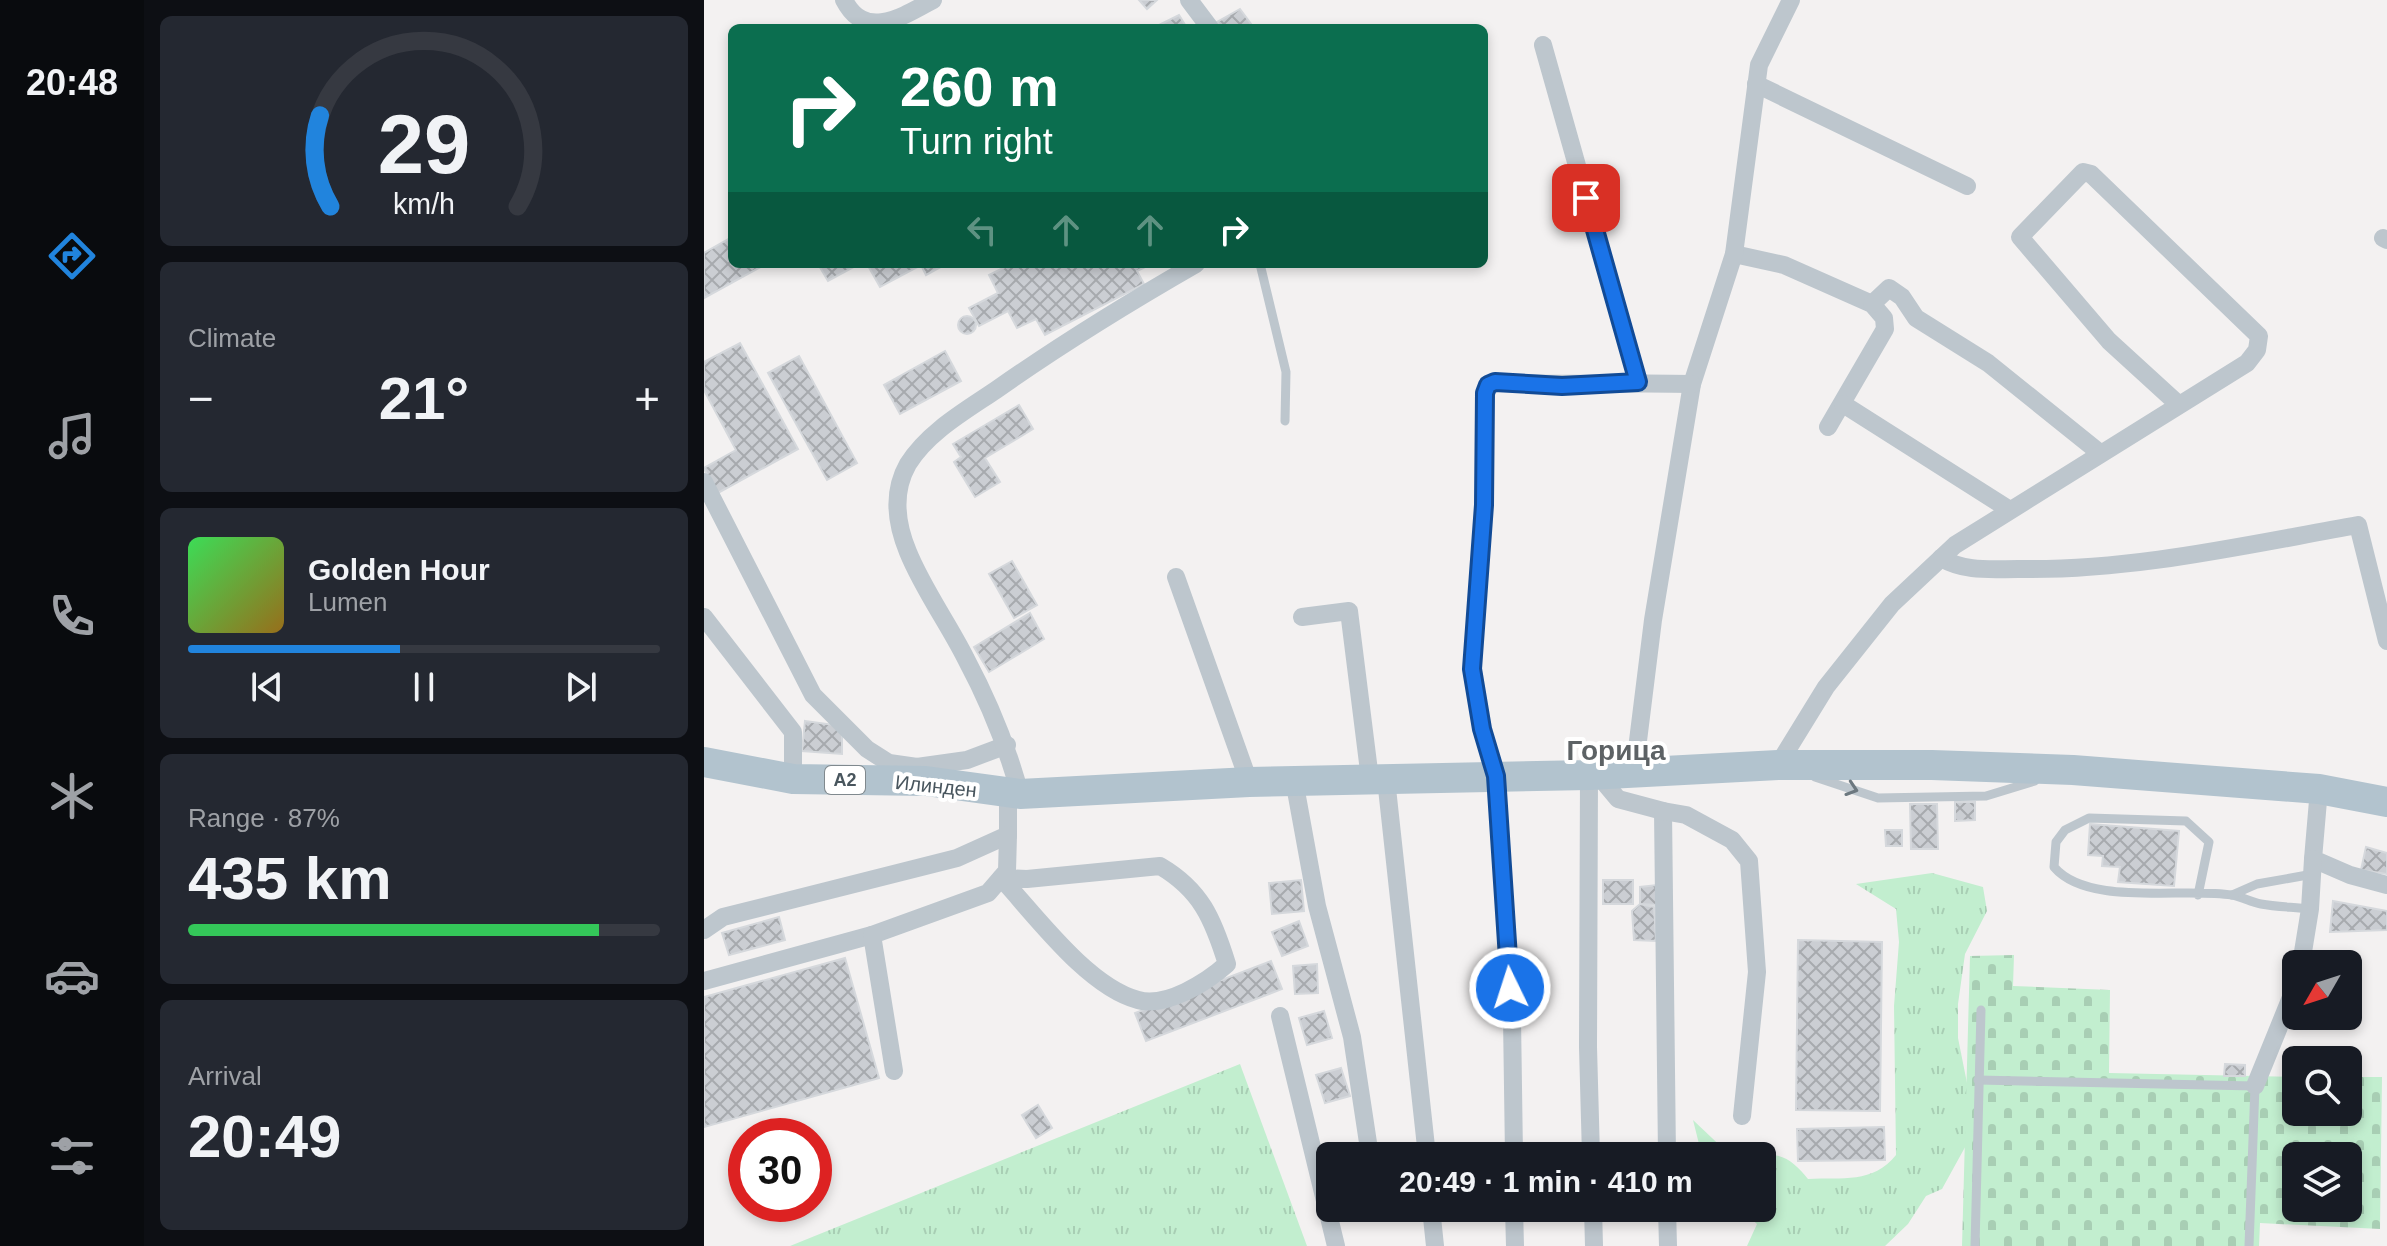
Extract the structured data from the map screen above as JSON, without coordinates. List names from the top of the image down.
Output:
{
  "streets": {
    "main road": ["A2", "Илинден"]
  },
  "crossings": [
    ["A2", "Илинден"]
  ],
  "districts": ["Горица"],
  "north": "bottom left",
  "page": {
    "tabs": "20:48",
    "turn": ["260 m", "Turn right"],
    "tile": [
      "Climate",
      ["Range · 87%", "435 km"],
      ["Arrival", "20:49"]
    ],
    "heat": ["−", "21°", "+"],
    "song": ["Golden Hour", "Lumen"],
    "limit": "30",
    "trip": "20:49 · 1 min · 410 m",
    "gauge": ["29", "km/h"]
  }
}
